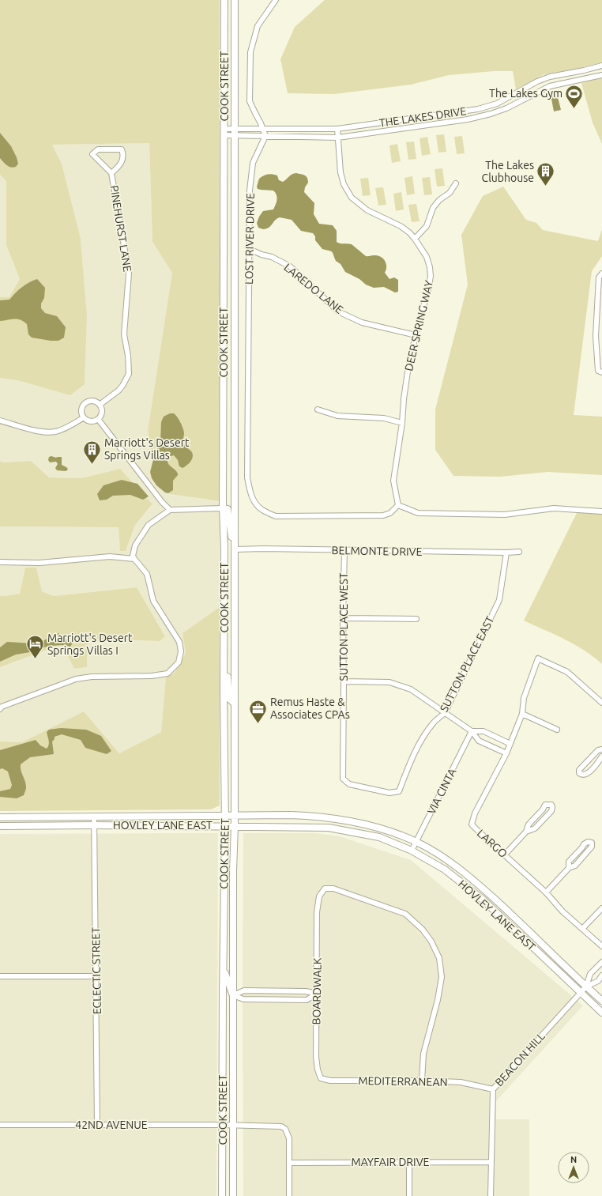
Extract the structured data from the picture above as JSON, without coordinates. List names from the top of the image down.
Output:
{
  "streets": {
    "main road": ["COOK STREET", "HOVLEY LANE EAST"],
    "street": [
      "THE LAKES DRIVE",
      "PINEHURST LANE",
      "LOST RIVER DRIVE",
      "LAREDO LANE",
      "DEER SPRING WAY",
      "BELMONTE DRIVE",
      "SUTTON PLACE WEST",
      "SUTTON PLACE EAST",
      "VIA CINTA",
      "LARGO",
      "ECLECTIC STREET",
      "BOARDWALK",
      "BEACON HILL",
      "MEDITERRANEAN",
      "42ND AVENUE",
      "MAYFAIR DRIVE"
    ]
  },
  "crossings": [
    ["COOK STREET", "THE LAKES DRIVE"],
    ["COOK STREET", "BELMONTE DRIVE"],
    ["COOK STREET", "HOVLEY LANE EAST"],
    ["COOK STREET", "42ND AVENUE"],
    ["THE LAKES DRIVE", "LOST RIVER DRIVE"],
    ["THE LAKES DRIVE", "DEER SPRING WAY"],
    ["LOST RIVER DRIVE", "LAREDO LANE"],
    ["LOST RIVER DRIVE", "DEER SPRING WAY"],
    ["LAREDO LANE", "DEER SPRING WAY"],
    ["BELMONTE DRIVE", "SUTTON PLACE WEST"],
    ["BELMONTE DRIVE", "SUTTON PLACE EAST"],
    ["SUTTON PLACE WEST", "SUTTON PLACE EAST"],
    ["VIA CINTA", "HOVLEY LANE EAST"],
    ["HOVLEY LANE EAST", "ECLECTIC STREET"],
    ["HOVLEY LANE EAST", "BEACON HILL"],
    ["ECLECTIC STREET", "42ND AVENUE"],
    ["BOARDWALK", "MEDITERRANEAN"],
    ["BEACON HILL", "MEDITERRANEAN"],
    ["BEACON HILL", "MAYFAIR DRIVE"],
    ["42ND AVENUE", "MAYFAIR DRIVE"]
  ],
  "places": {
    "sports": ["The Lakes Gym"],
    "building": ["The Lakes Clubhouse", "Marriott's Desert Springs Villas"],
    "hotel": ["Marriott's Desert Springs Villas I"],
    "office": ["Remus Haste & Associates CPAs"]
  },
  "north": "top"
}
